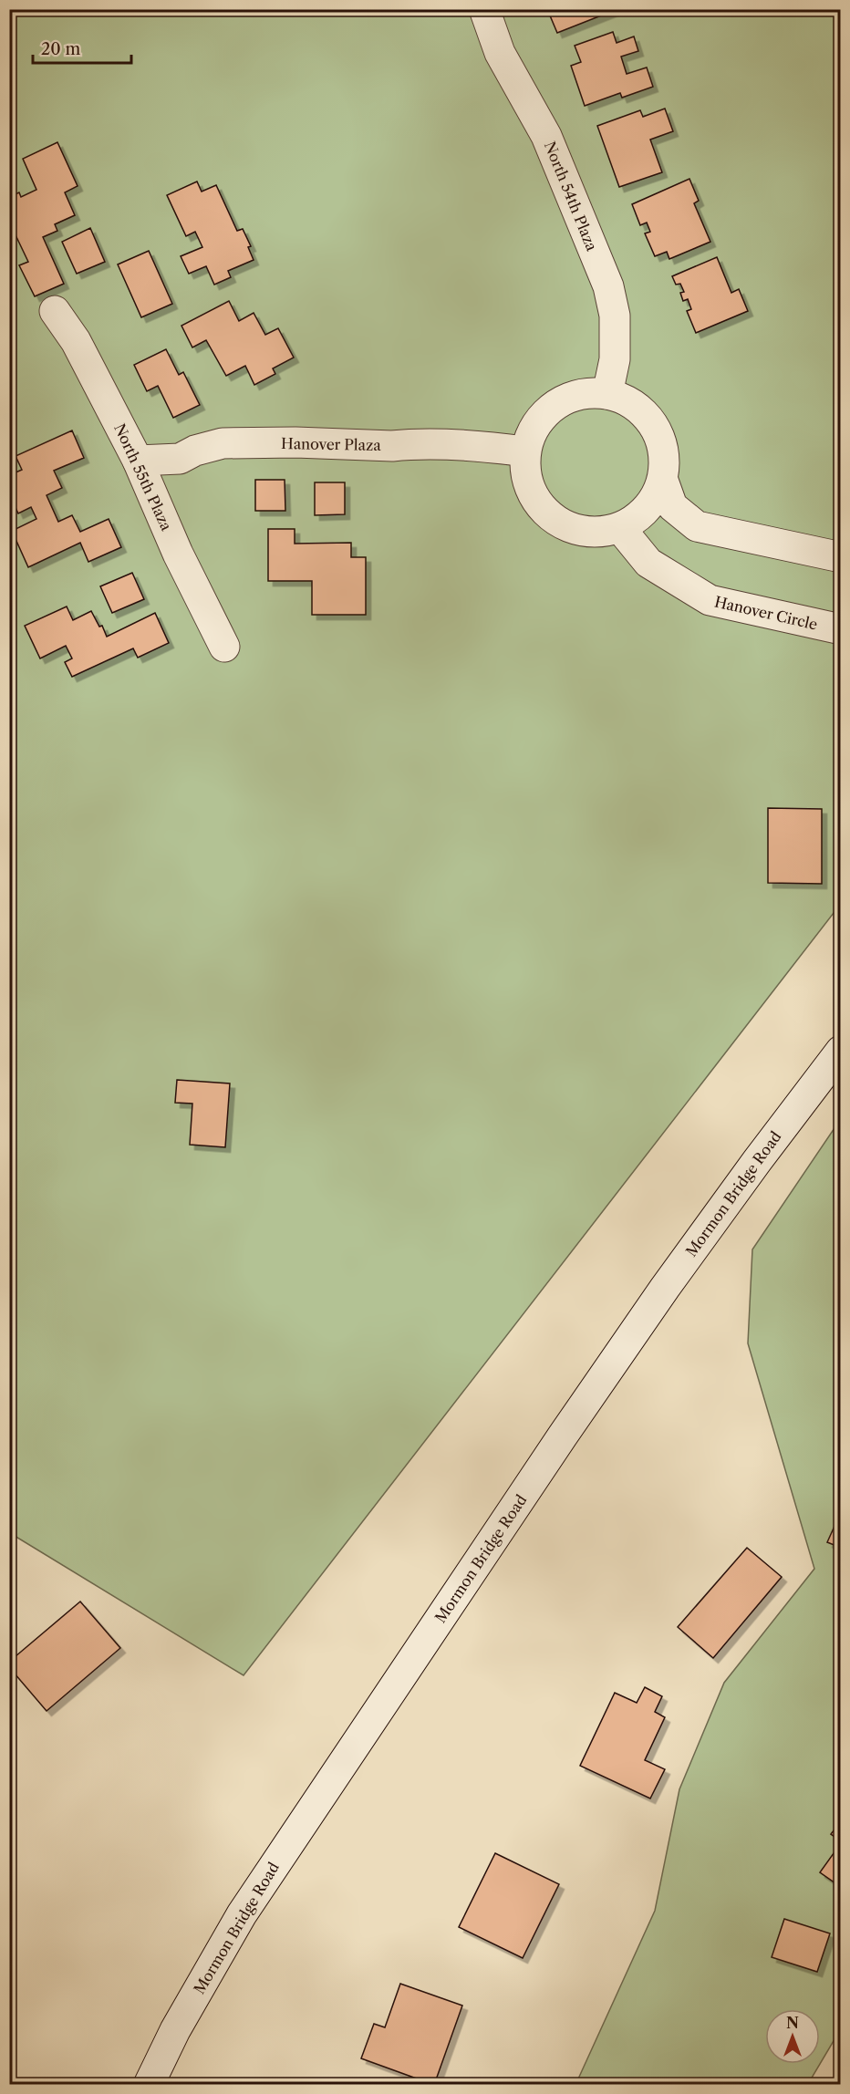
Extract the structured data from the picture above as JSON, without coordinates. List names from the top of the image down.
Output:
{
  "streets": {
    "street": [
      "North 54th Plaza",
      "Hanover Plaza",
      "North 55th Plaza",
      "Hanover Circle",
      "Mormon Bridge Road"
    ]
  },
  "crossings": [
    ["North 54th Plaza", "Hanover Plaza"],
    ["North 54th Plaza", "Hanover Circle"],
    ["Hanover Plaza", "North 55th Plaza"],
    ["Hanover Plaza", "Hanover Circle"]
  ],
  "scale_bar": "20 m",
  "north": "top"
}
